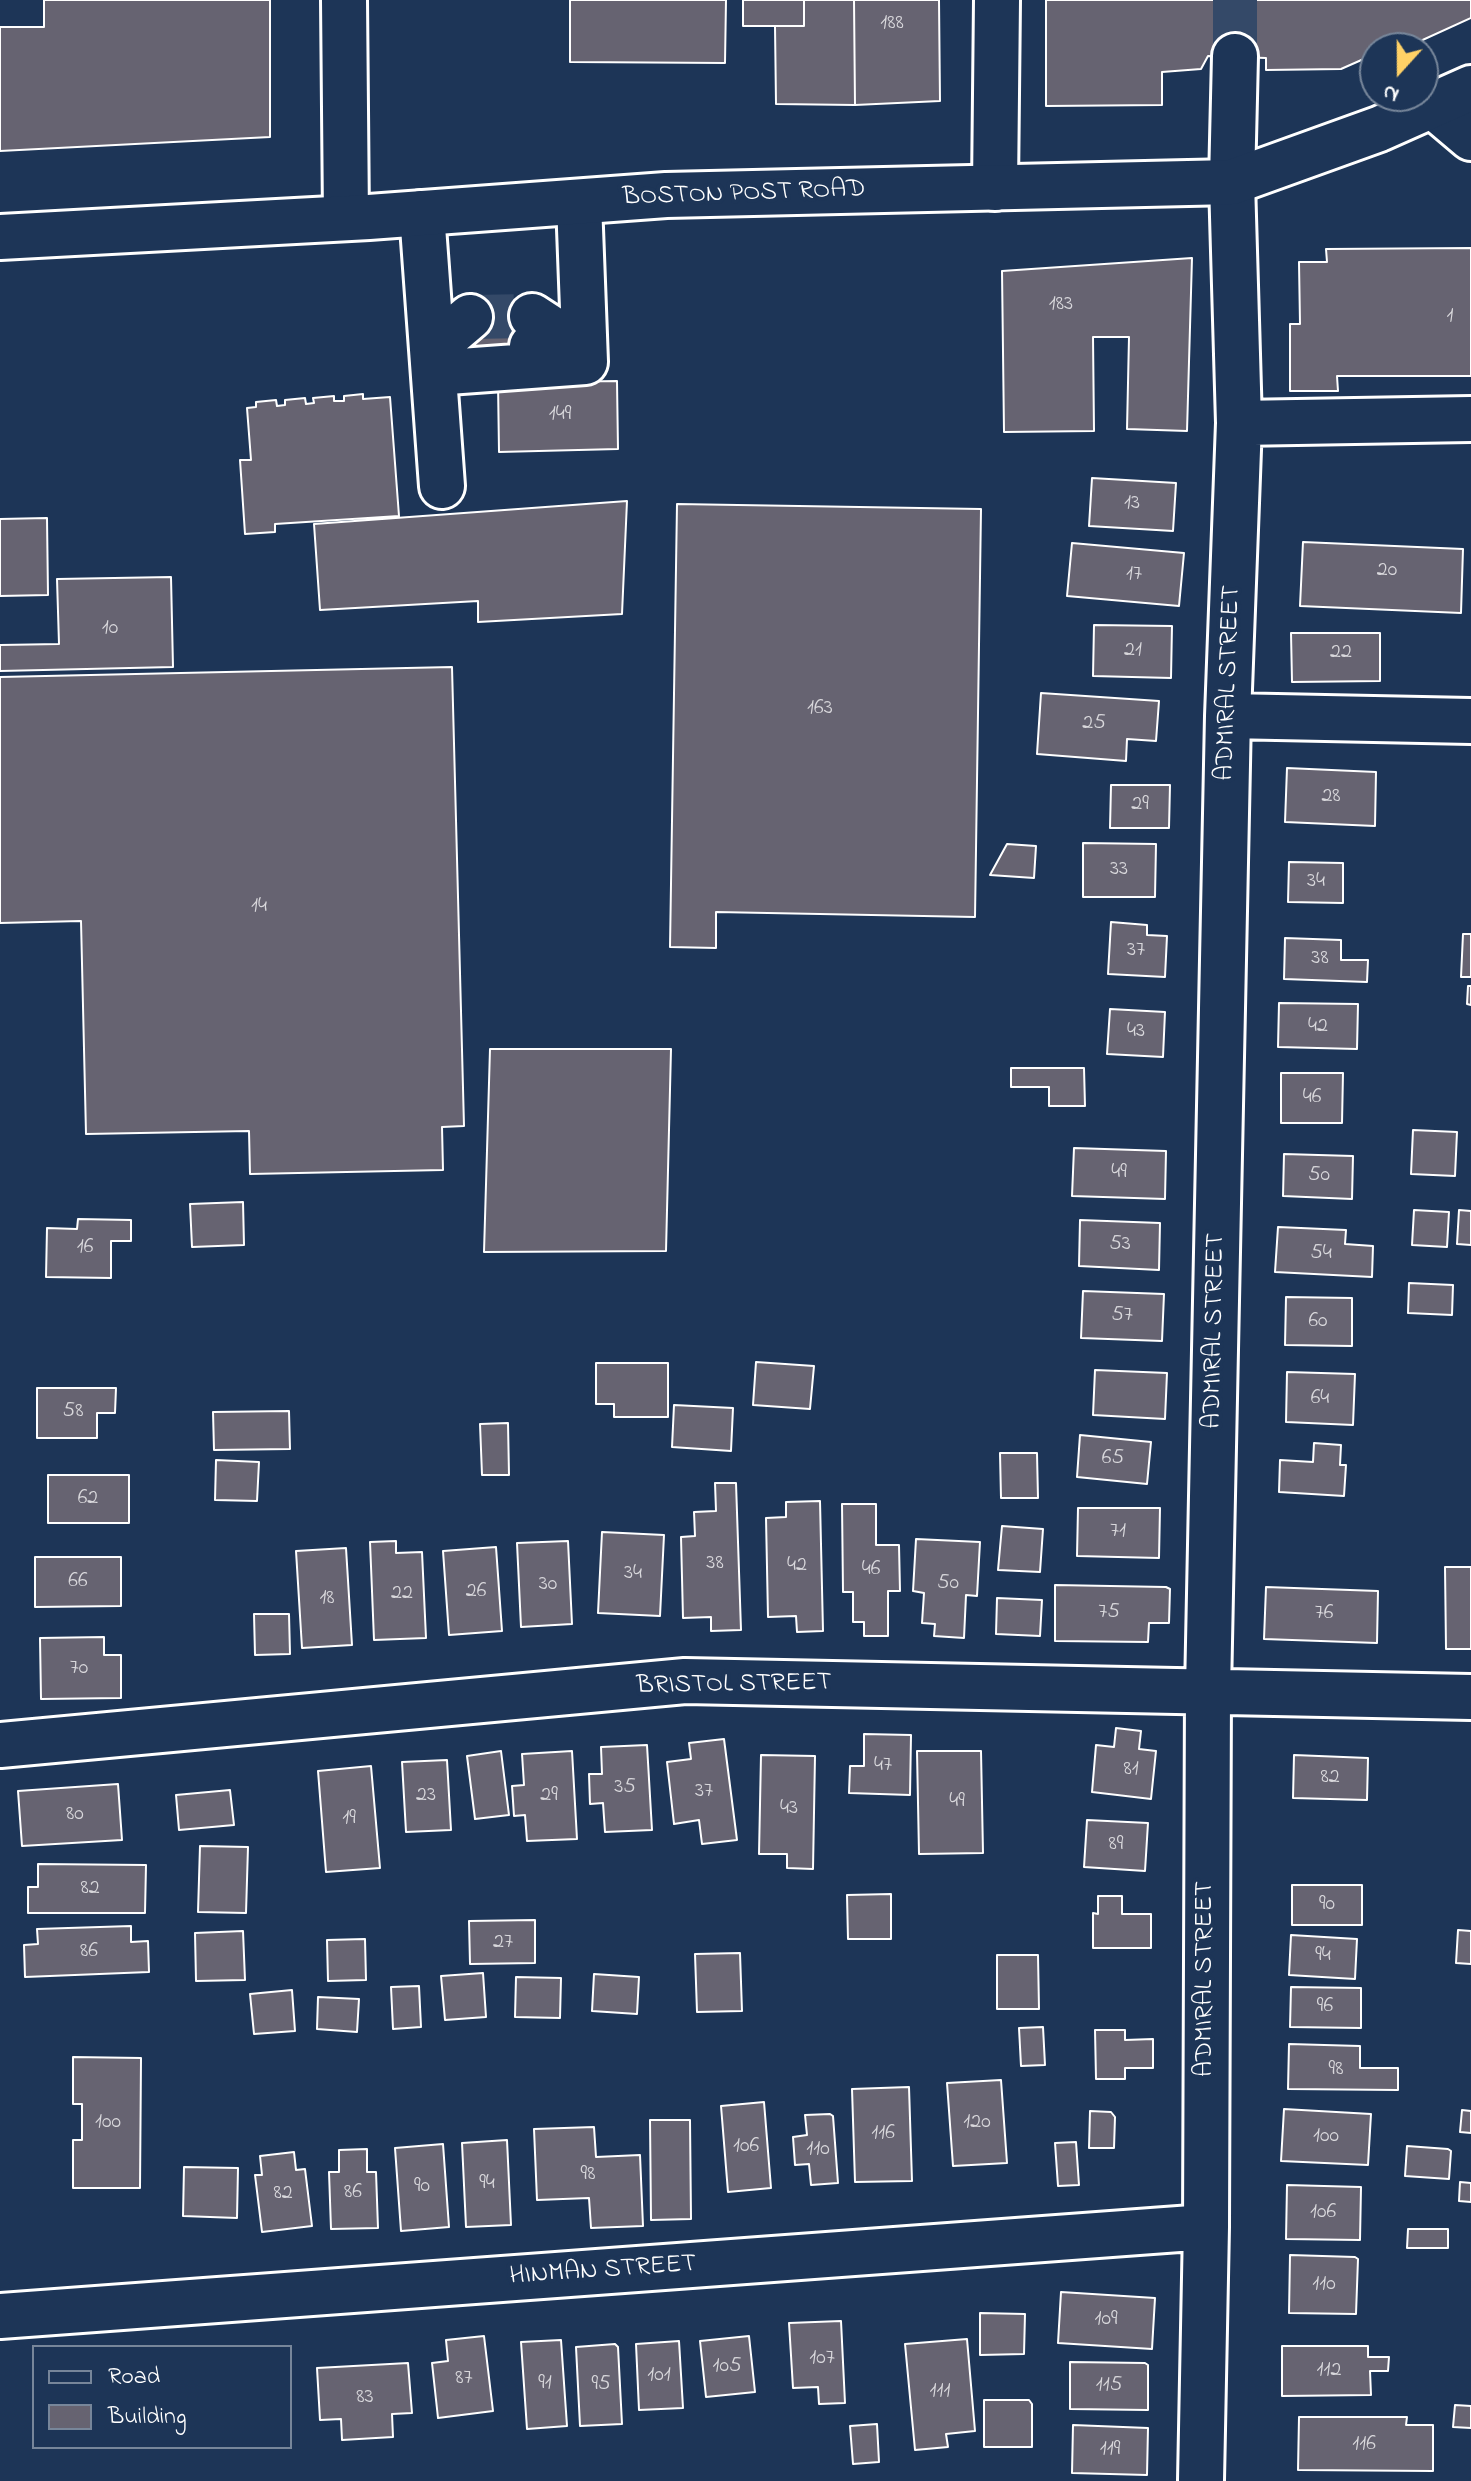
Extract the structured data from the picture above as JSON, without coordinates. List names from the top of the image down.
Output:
{
  "streets": {
    "street": [
      "BOSTON POST ROAD",
      "ADMIRAL STREET",
      "BRISTOL STREET",
      "HINMAN STREET"
    ]
  },
  "crossings": [
    ["BOSTON POST ROAD", "ADMIRAL STREET"],
    ["ADMIRAL STREET", "BRISTOL STREET"],
    ["ADMIRAL STREET", "HINMAN STREET"]
  ],
  "house_numbers": [
    "188",
    "183",
    "1",
    "149",
    "13",
    "20",
    "17",
    "10",
    "21",
    "22",
    "163",
    "25",
    "28",
    "29",
    "33",
    "34",
    "14",
    "37",
    "38",
    "42",
    "43",
    "46",
    "49",
    "50",
    "53",
    "16",
    "54",
    "57",
    "60",
    "64",
    "58",
    "65",
    "62",
    "71",
    "38",
    "42",
    "46",
    "34",
    "66",
    "50",
    "30",
    "26",
    "22",
    "18",
    "75",
    "76",
    "70",
    "47",
    "81",
    "82",
    "35",
    "37",
    "23",
    "29",
    "49",
    "43",
    "80",
    "19",
    "89",
    "82",
    "90",
    "27",
    "86",
    "94",
    "96",
    "98",
    "100",
    "120",
    "116",
    "100",
    "106",
    "110",
    "98",
    "94",
    "90",
    "86",
    "82",
    "106",
    "110",
    "109",
    "107",
    "105",
    "112",
    "101",
    "87",
    "91",
    "95",
    "115",
    "111",
    "83",
    "116",
    "119"
  ],
  "legend": ["Road", "Building"],
  "north": "bottom"
}
